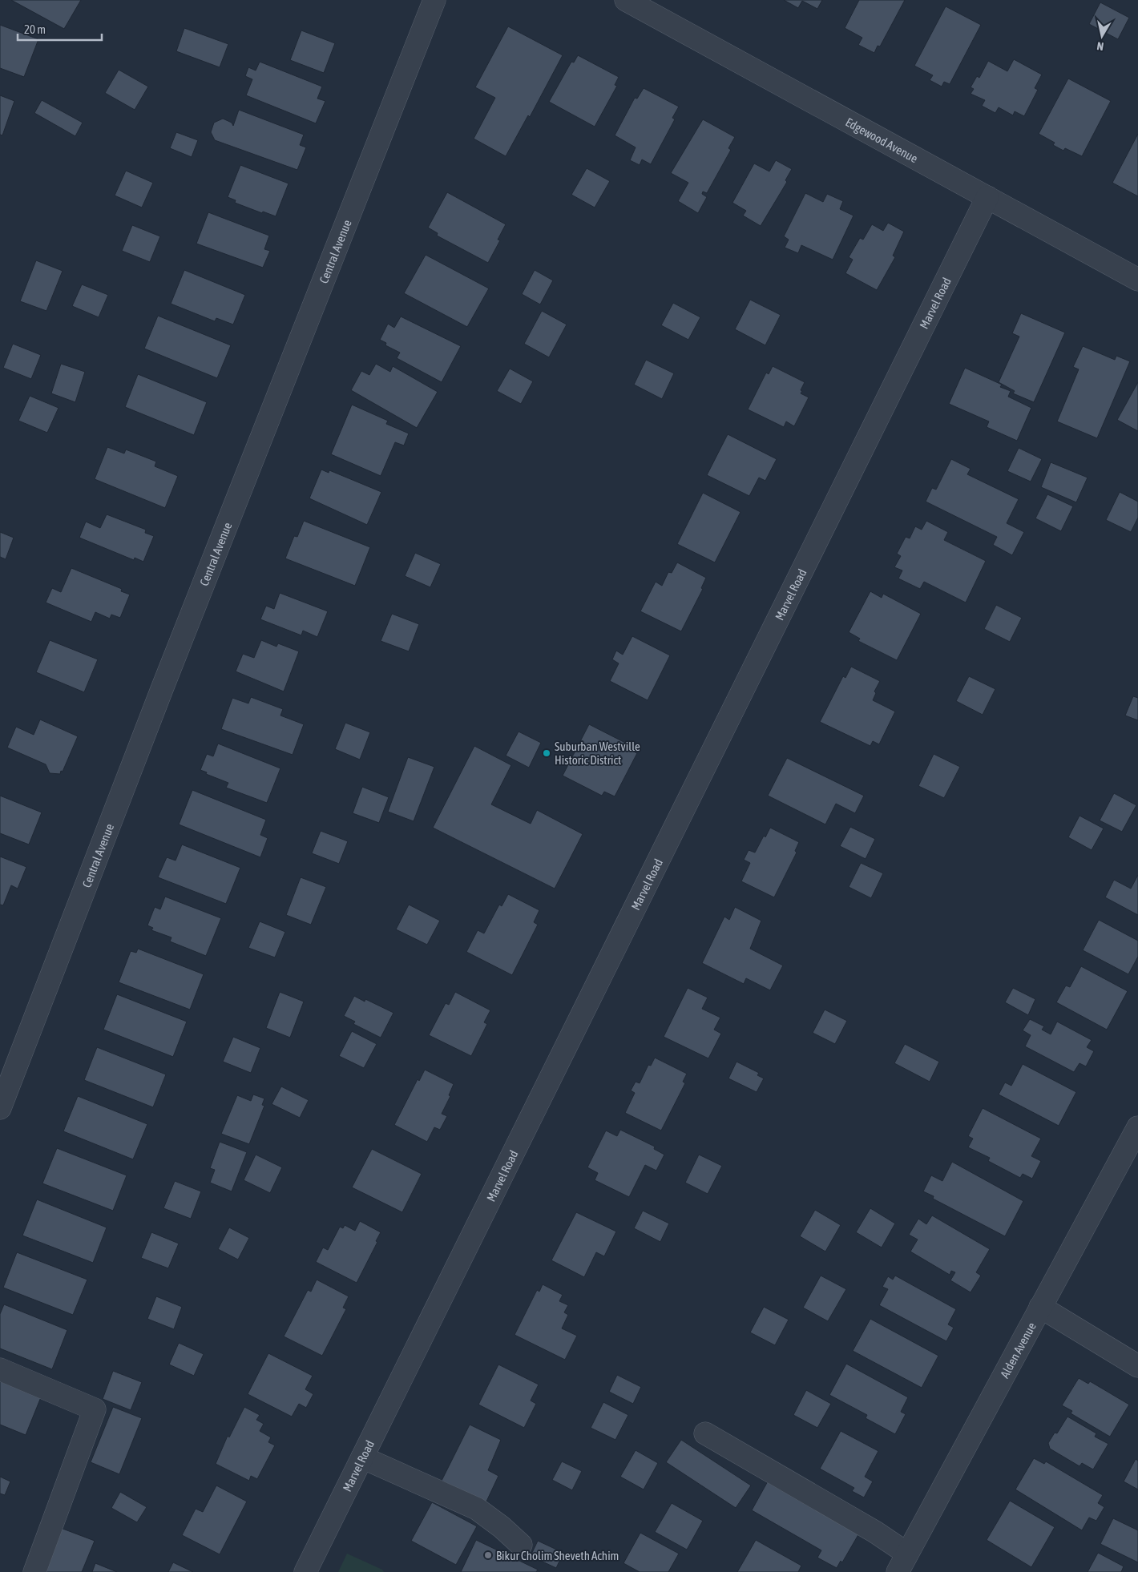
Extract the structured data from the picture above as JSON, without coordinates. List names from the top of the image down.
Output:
{
  "streets": {
    "street": [
      "Edgewood Avenue",
      "Central Avenue",
      "Marvel Road",
      "Alden Avenue"
    ]
  },
  "crossings": [
    ["Edgewood Avenue", "Marvel Road"]
  ],
  "places": ["Suburban Westville Historic District", "Bikur Cholim Sheveth Achim"],
  "scale_bar": "20 m",
  "north": "bottom"
}
